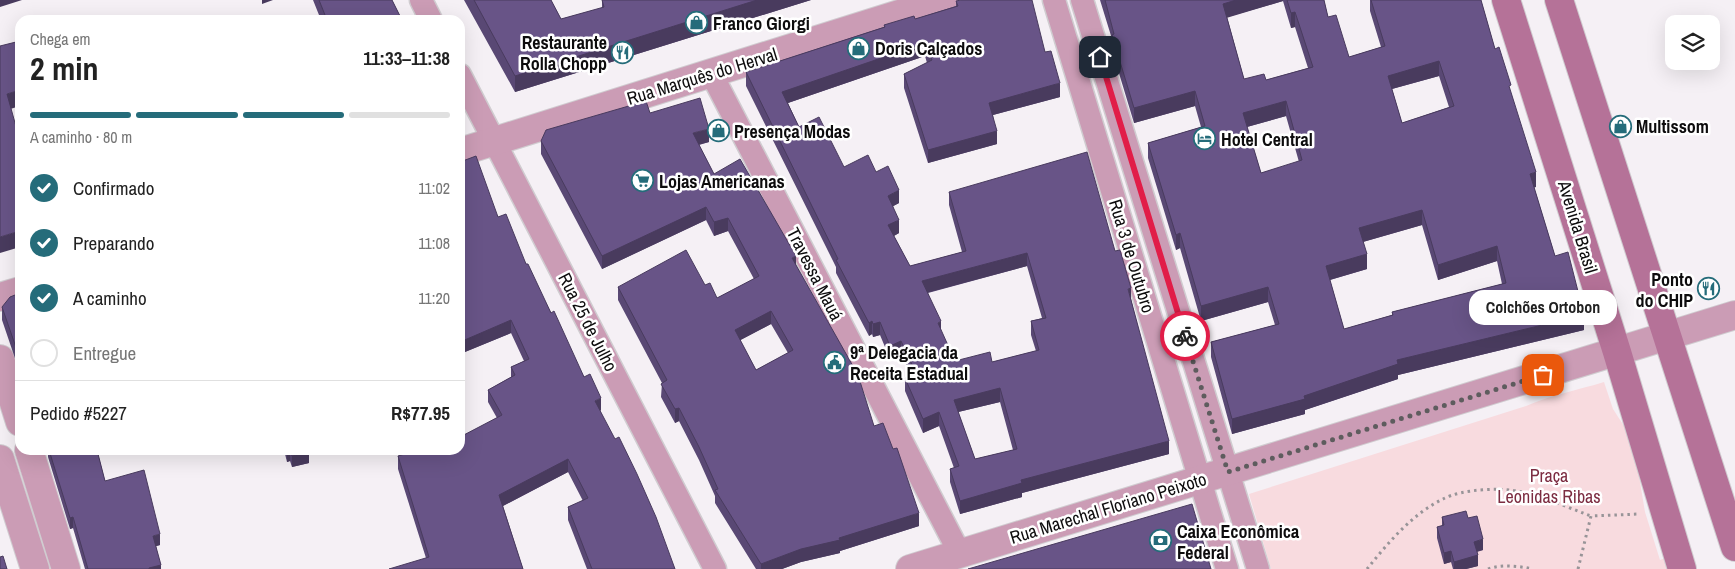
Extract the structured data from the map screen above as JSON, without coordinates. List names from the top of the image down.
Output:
{
  "streets": {
    "main road": ["Avenida Brasil"],
    "street": [
      "Rua Marquês do Herval",
      "Rua 3 de Outubro",
      "Travessa Mauá",
      "Rua 25 de Julho",
      "Rua Marechal Floriano Peixoto"
    ]
  },
  "crossings": [
    ["Rua Marquês do Herval", "Travessa Mauá"],
    ["Rua Marquês do Herval", "Rua 25 de Julho"],
    ["Avenida Brasil", "Rua Marechal Floriano Peixoto"],
    ["Rua 3 de Outubro", "Rua Marechal Floriano Peixoto"],
    ["Travessa Mauá", "Rua Marechal Floriano Peixoto"]
  ],
  "parks": ["Praça Leonidas Ribas"],
  "places": {
    "shop": [
      "Franco Giorgi",
      "Doris Calçados",
      "Multissom",
      "Presença Modas"
    ],
    "restaurant": ["Restaurante Rolla Chopp", "Ponto do CHIP"],
    "hotel": ["Hotel Central"],
    "supermarket": ["Lojas Americanas"],
    "public building": ["9ª Delegacia da Receita Estadual"],
    "other": ["Colchões Ortobon"],
    "bank": ["Caixa Econômica Federal"]
  },
  "page": {
    "heading": ["2 min", "Chega em", "11:33–11:38"],
    "panel": ["Pedido #5227", "R$77.95"],
    "bar": "A caminho · 80 m",
    "list": [
      ["Confirmado", "11:02"],
      ["Preparando", "11:08"],
      ["A caminho", "11:20"],
      "Entregue"
    ],
    "bubble": "Colchões Ortobon"
  }
}
